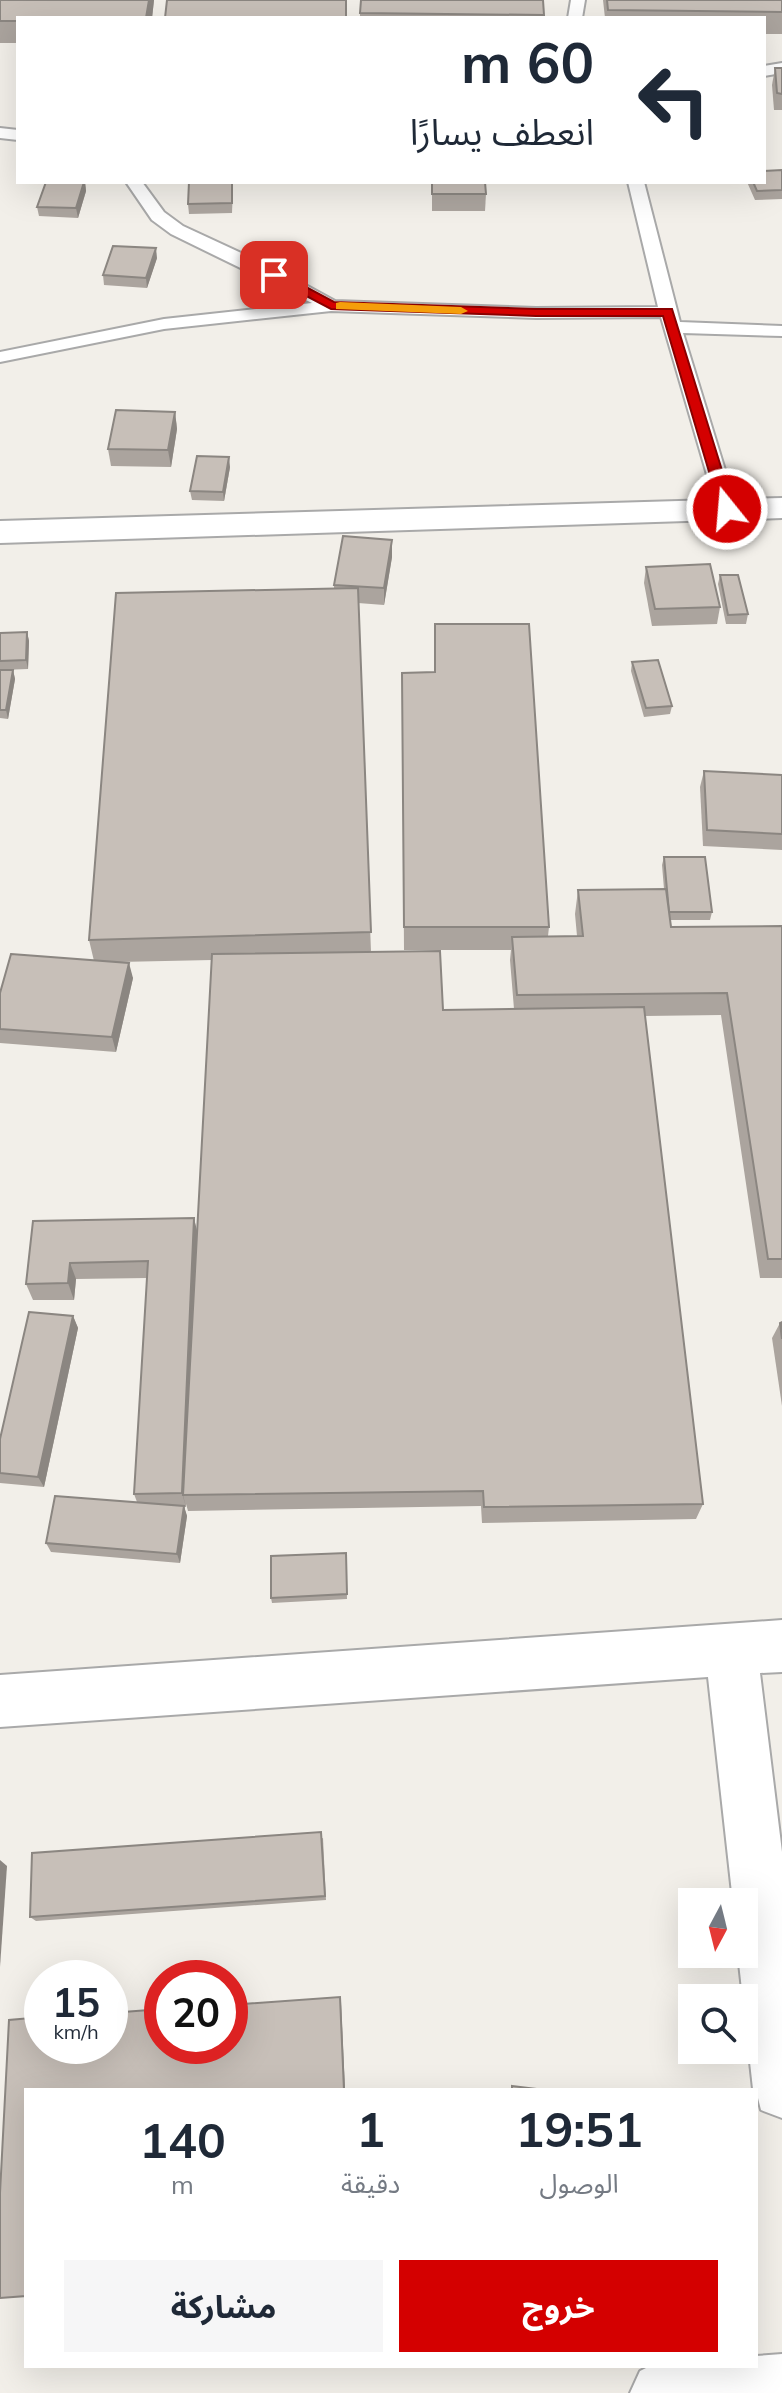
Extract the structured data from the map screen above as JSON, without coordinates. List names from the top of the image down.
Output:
{
  "north": "bottom",
  "page": {
    "turn": ["60 m", "انعطف يسارًا"],
    "speed": "15 km/h",
    "limit": "20",
    "eta": [
      "19:51",
      "الوصول",
      "1",
      "دقيقة",
      "140",
      "m"
    ],
    "buttons": ["خروج", "مشاركة"]
  }
}
